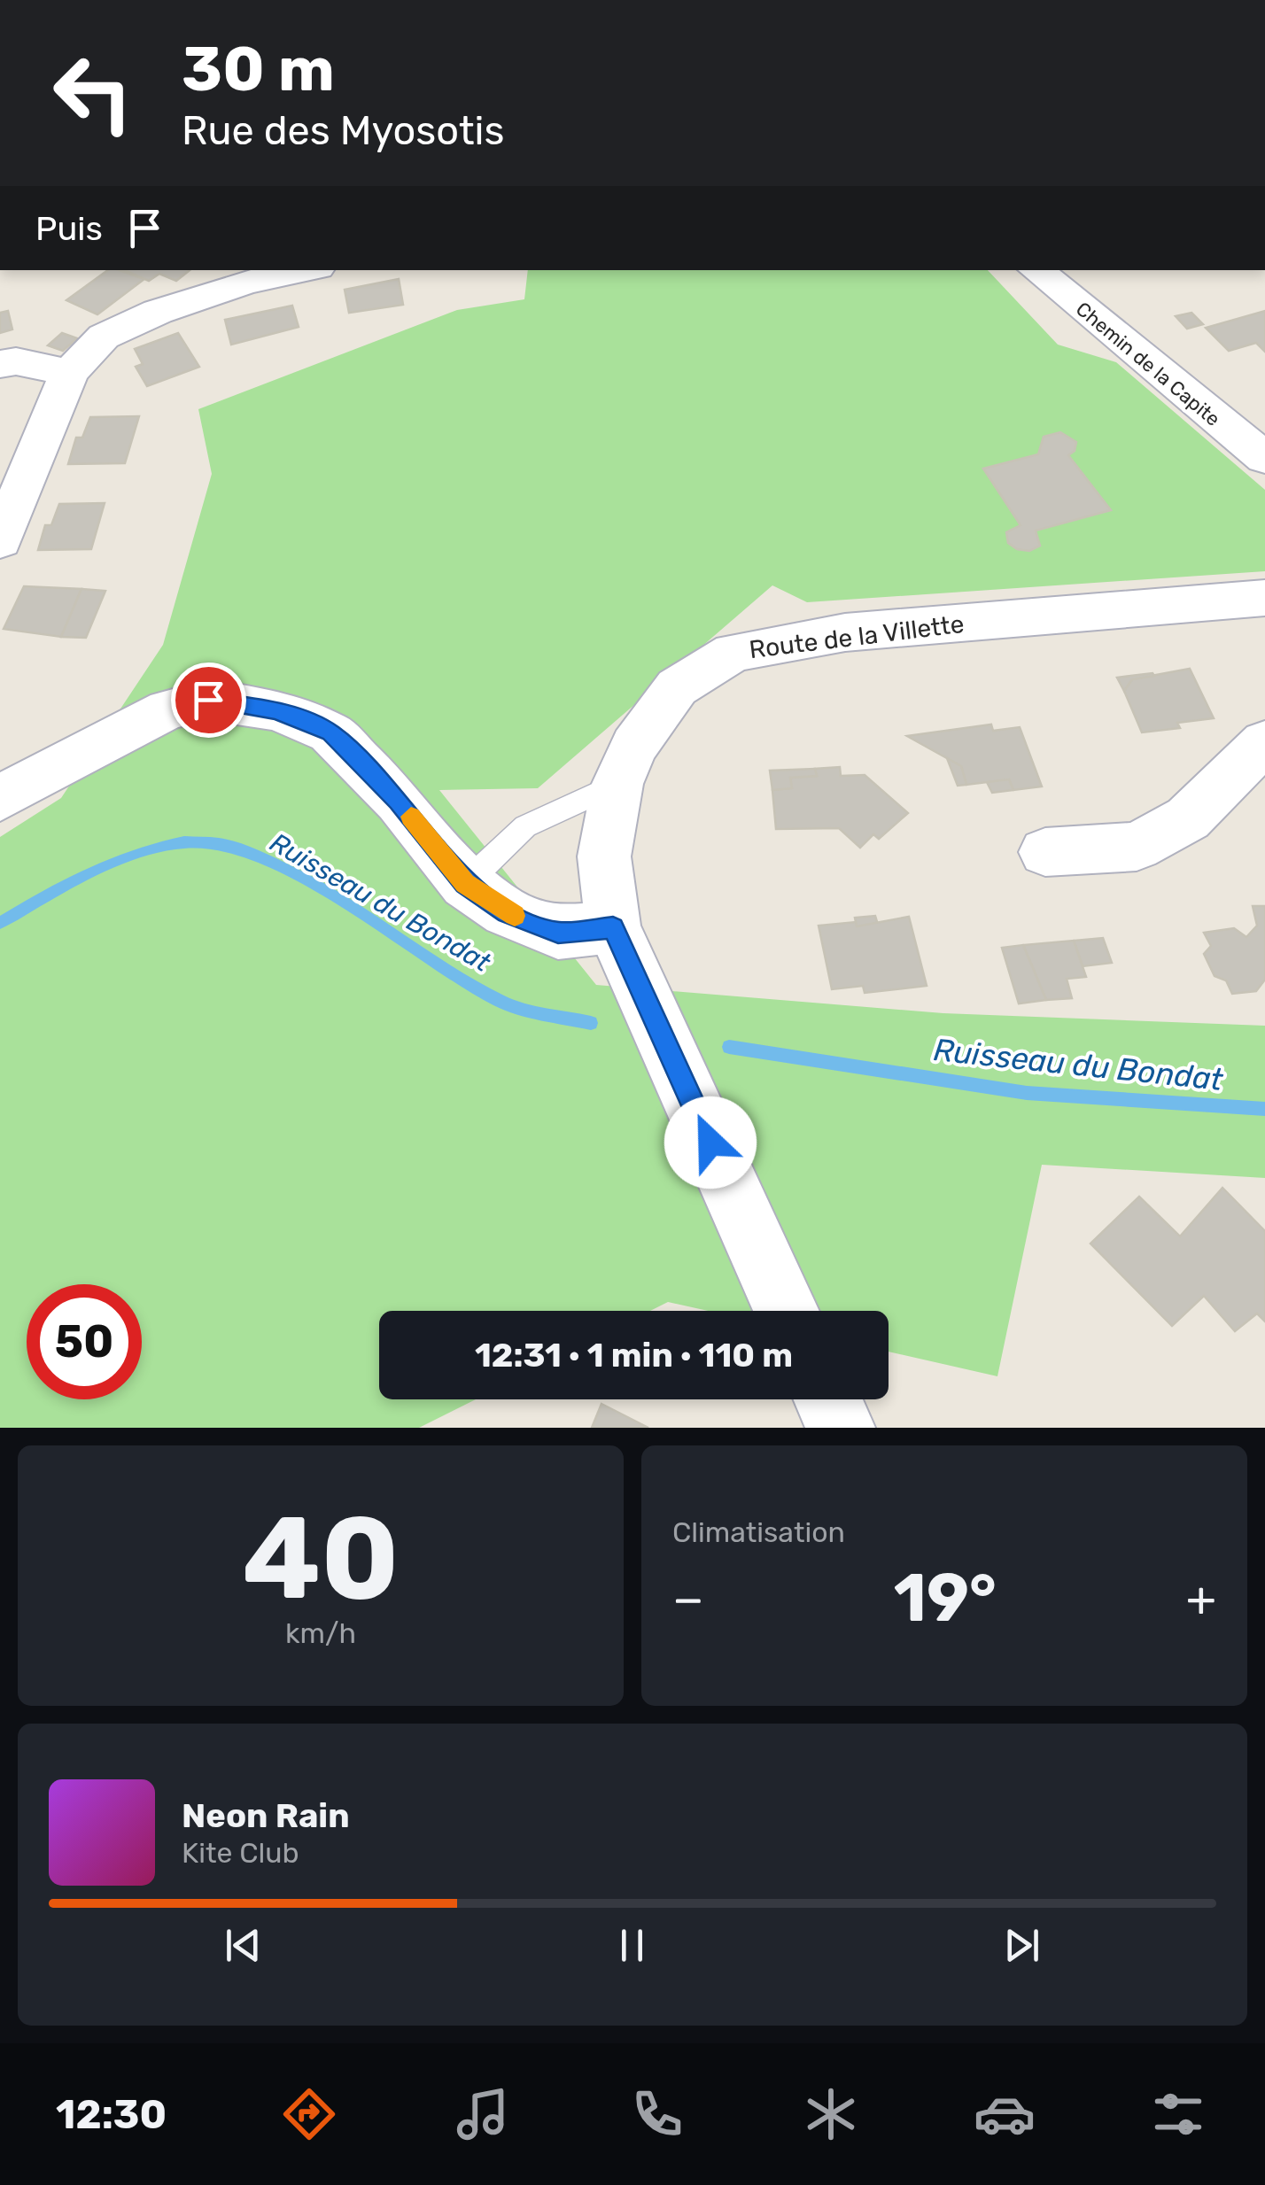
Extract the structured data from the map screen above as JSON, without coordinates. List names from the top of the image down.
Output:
{
  "streets": {
    "street": ["Chemin de la Capite", "Route de la Villette"]
  },
  "water": ["Ruisseau du Bondat"],
  "page": {
    "turn": ["30 m", "Rue des Myosotis"],
    "then": "Puis",
    "limit": "50",
    "trip": "12:31 · 1 min · 110 m",
    "tile": [
      ["40", "km/h"],
      "Climatisation"
    ],
    "heat": ["−", "19°", "+"],
    "song": ["Neon Rain", "Kite Club"],
    "tabs": "12:30"
  }
}
